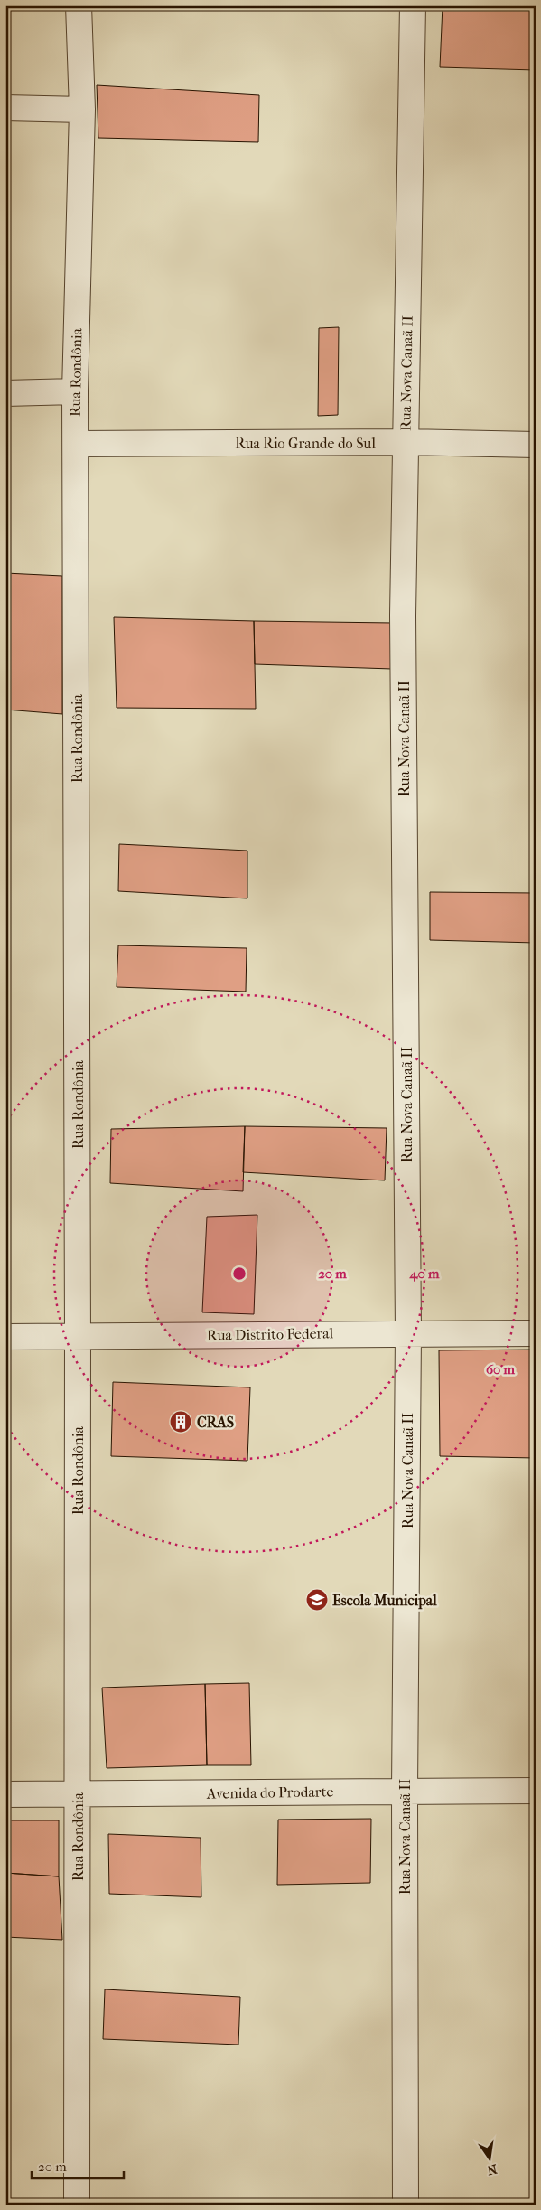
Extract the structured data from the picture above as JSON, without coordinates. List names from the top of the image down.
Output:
{
  "streets": {
    "street": [
      "Rua Rondônia",
      "Rua Nova Canaã II",
      "Rua Rio Grande do Sul",
      "Rua Distrito Federal",
      "Avenida do Prodarte"
    ]
  },
  "crossings": [
    ["Rua Rondônia", "Rua Rio Grande do Sul"],
    ["Rua Rondônia", "Rua Distrito Federal"],
    ["Rua Rondônia", "Avenida do Prodarte"],
    ["Rua Nova Canaã II", "Rua Rio Grande do Sul"],
    ["Rua Nova Canaã II", "Rua Distrito Federal"],
    ["Rua Nova Canaã II", "Avenida do Prodarte"]
  ],
  "places": {
    "building": ["CRAS"],
    "school or university": ["Escola Municipal"]
  },
  "scale_bar": "20 m",
  "north": "bottom",
  "rings": ["20 m", "40 m", "60 m"]
}
